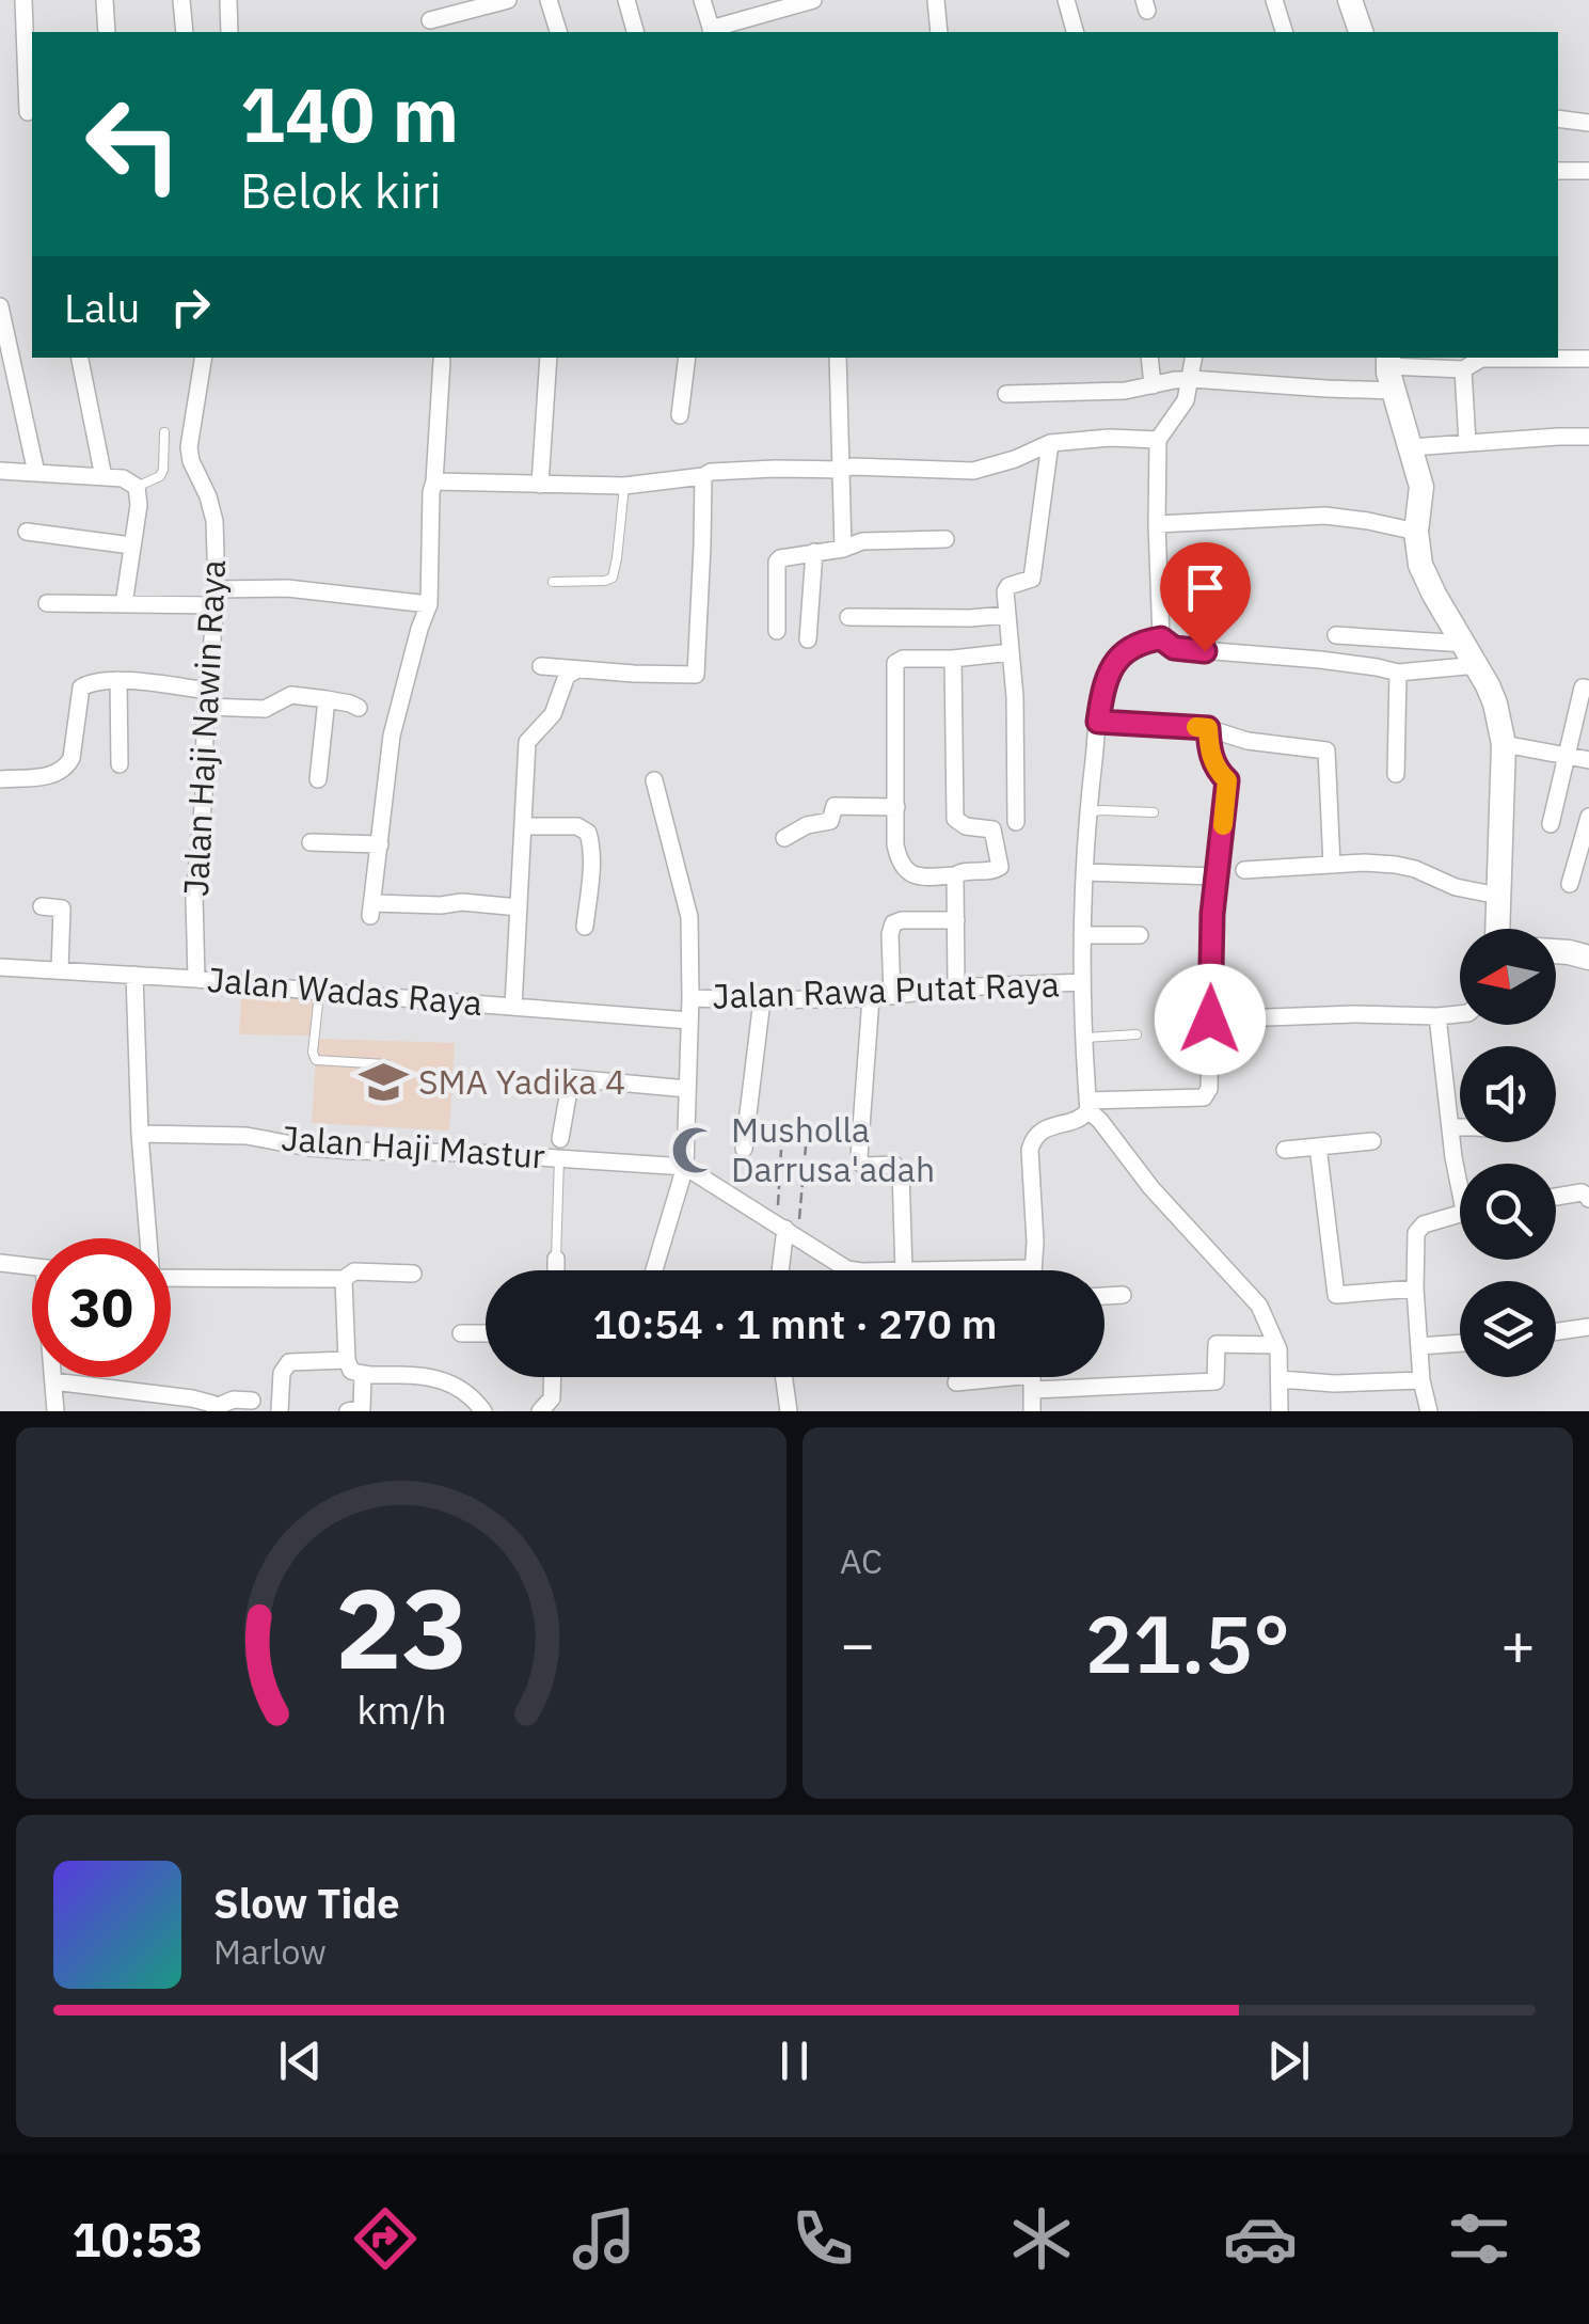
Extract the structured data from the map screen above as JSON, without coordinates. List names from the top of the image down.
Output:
{
  "streets": {
    "street": [
      "Jalan Haji Nawin Raya",
      "Jalan Rawa Putat Raya",
      "Jalan Wadas Raya",
      "Jalan Haji Mastur"
    ]
  },
  "crossings": [
    ["Jalan Haji Nawin Raya", "Jalan Wadas Raya"]
  ],
  "places": {
    "school or university": ["SMA Yadika 4"],
    "mosque": ["Musholla Darrusa'adah"]
  },
  "north": "left",
  "page": {
    "turn": ["140 m", "Belok kiri"],
    "then": "Lalu",
    "limit": "30",
    "trip": "10:54 · 1 mnt · 270 m",
    "tile": "AC",
    "heat": ["−", "21.5°", "+"],
    "song": ["Slow Tide", "Marlow"],
    "tabs": "10:53",
    "gauge": ["23", "km/h"]
  }
}
